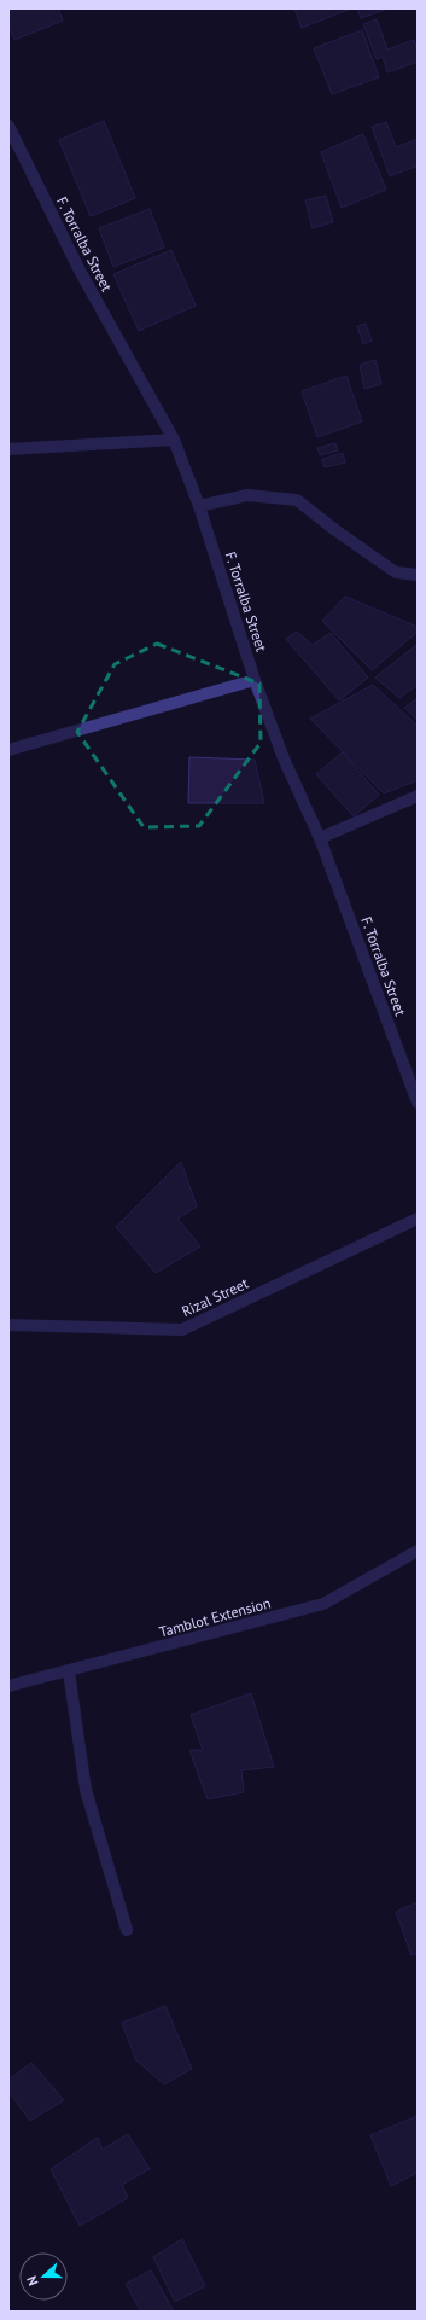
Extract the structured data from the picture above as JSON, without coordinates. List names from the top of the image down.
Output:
{
  "streets": {
    "street": ["F. Torralba Street", "Rizal Street", "Tamblot Extension"]
  },
  "north": "left"
}
